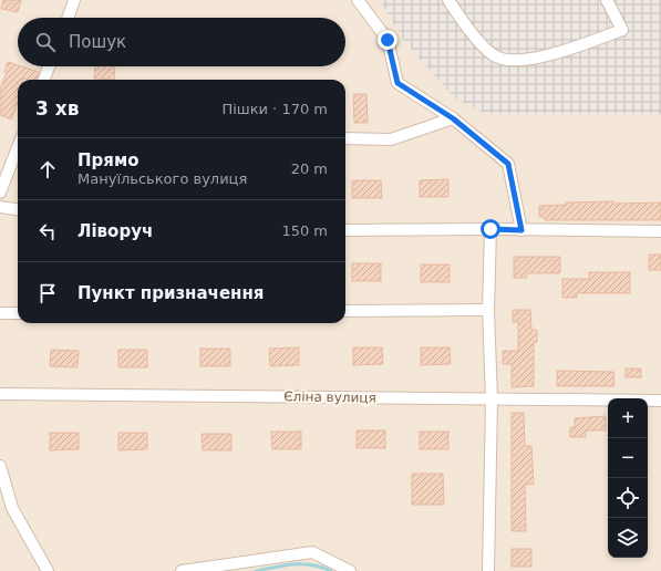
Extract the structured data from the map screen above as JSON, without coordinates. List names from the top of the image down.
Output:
{
  "streets": {
    "street": ["Єліна вулиця"]
  },
  "page": {
    "search": "Пошук",
    "heading": ["3 хв", "Пішки · 170 m"],
    "list": [
      ["Прямо", "Мануїльського вулиця", "20 m"],
      ["Ліворуч", "150 m"],
      "Пункт призначення"
    ],
    "map_buttons": ["+", "−"]
  }
}
